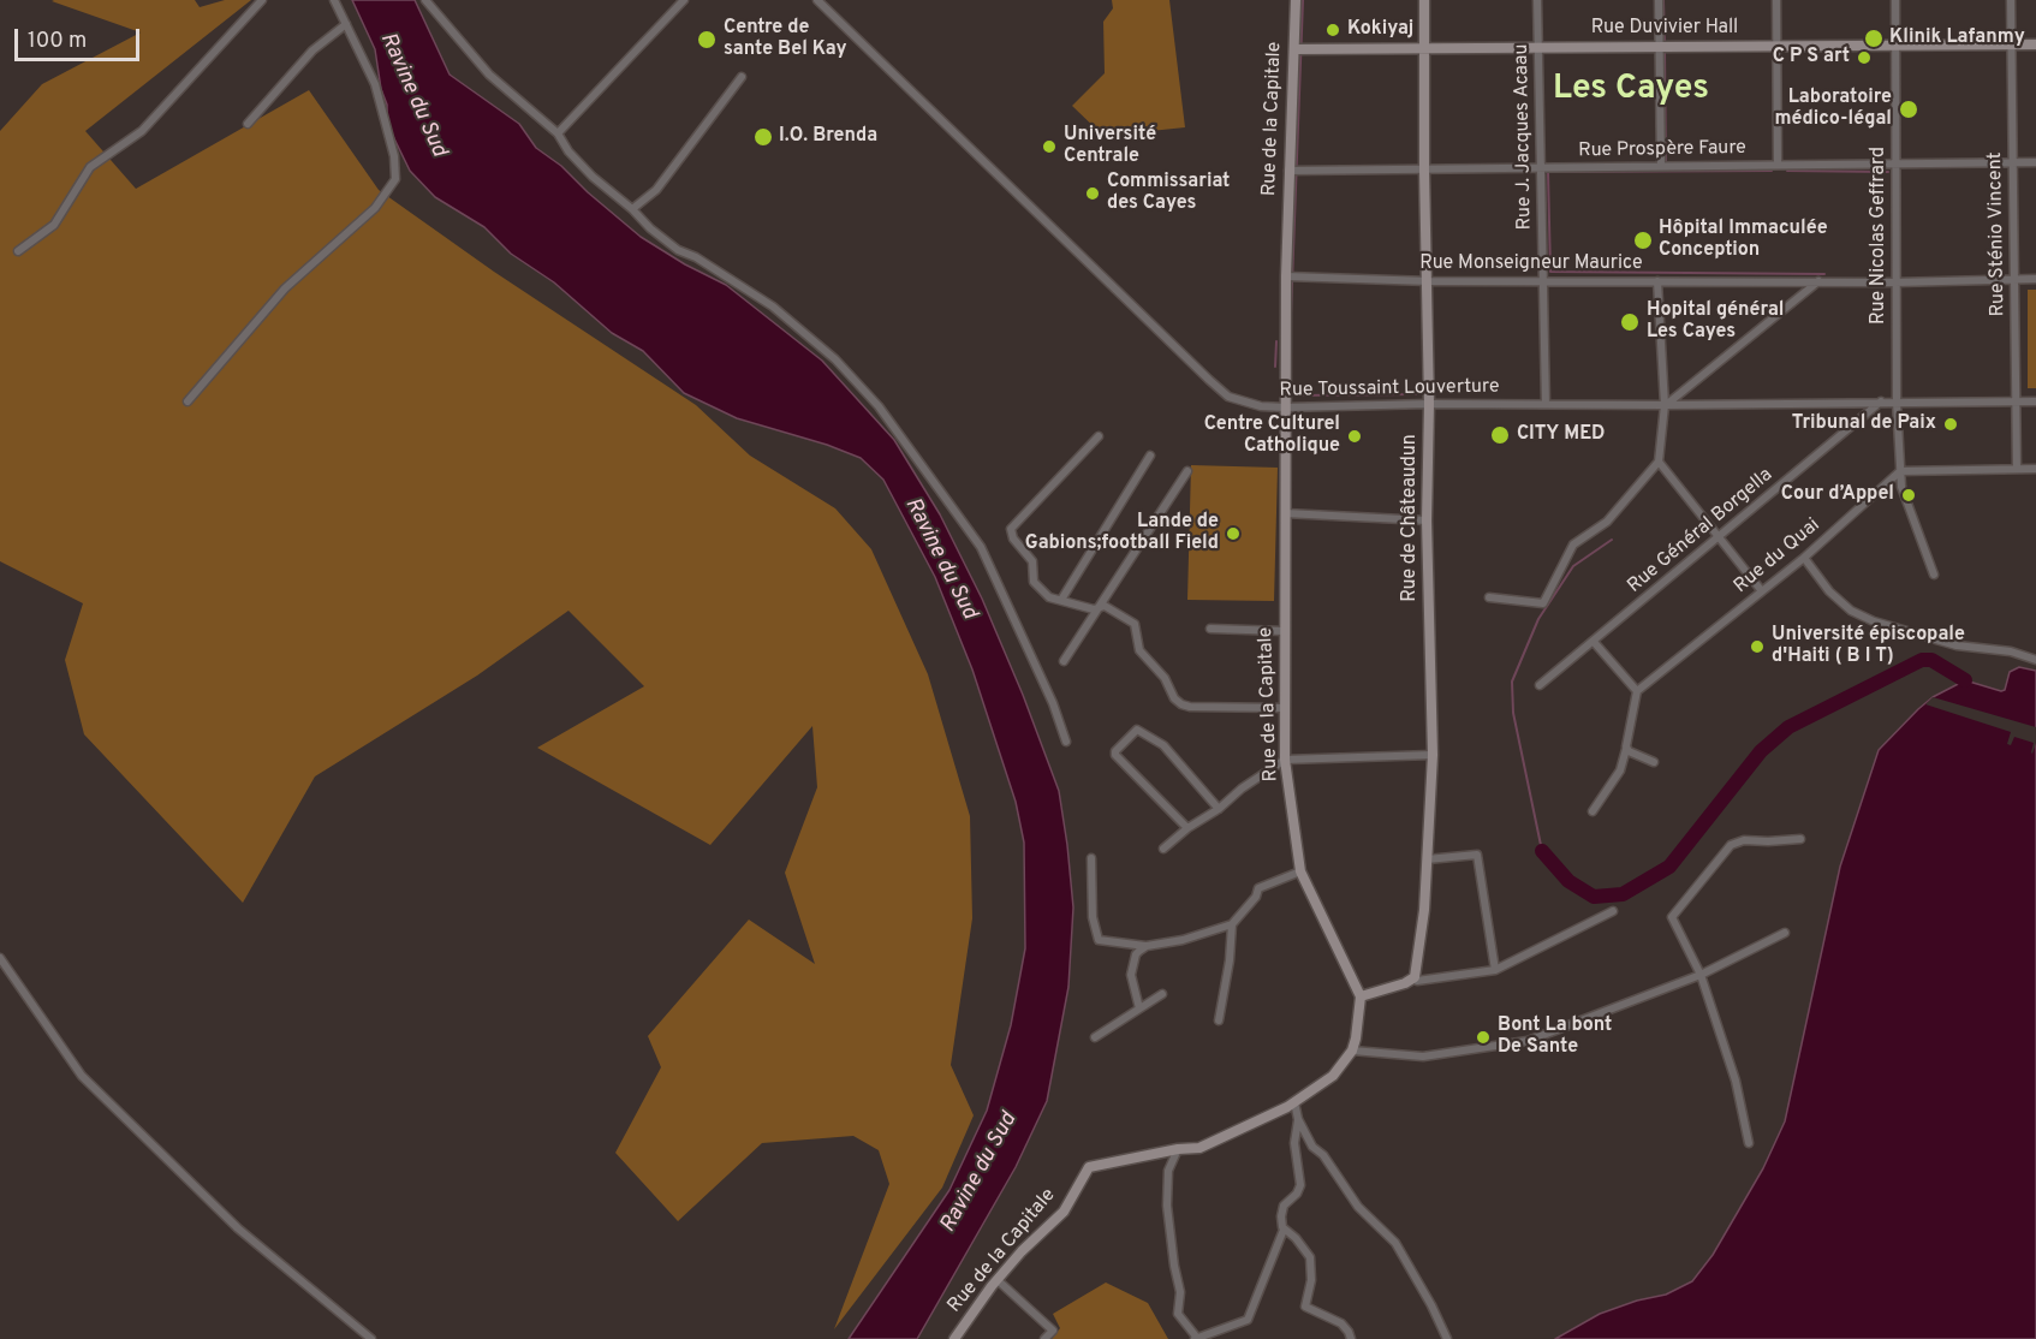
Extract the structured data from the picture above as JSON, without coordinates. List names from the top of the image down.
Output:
{
  "streets": {
    "street": [
      "Rue Duvivier Hall",
      "Rue de la Capitale",
      "Rue J. Jacques Acaau",
      "Rue Prospère Faure",
      "Rue Sténio Vincent",
      "Rue Nicolas Geffrard",
      "Rue Monseigneur Maurice",
      "Rue Toussaint Louverture",
      "Rue de Châteaudun",
      "Rue Général Borgella",
      "Rue du Quai"
    ]
  },
  "crossings": [
    ["Rue Duvivier Hall", "Rue de la Capitale"],
    ["Rue Duvivier Hall", "Rue J. Jacques Acaau"],
    ["Rue Duvivier Hall", "Rue Sténio Vincent"],
    ["Rue Duvivier Hall", "Rue Nicolas Geffrard"],
    ["Rue Duvivier Hall", "Rue de Châteaudun"],
    ["Rue de la Capitale", "Rue Prospère Faure"],
    ["Rue de la Capitale", "Rue Monseigneur Maurice"],
    ["Rue de la Capitale", "Rue Toussaint Louverture"],
    ["Rue J. Jacques Acaau", "Rue Prospère Faure"],
    ["Rue J. Jacques Acaau", "Rue Monseigneur Maurice"],
    ["Rue J. Jacques Acaau", "Rue Toussaint Louverture"],
    ["Rue Prospère Faure", "Rue Sténio Vincent"],
    ["Rue Prospère Faure", "Rue Nicolas Geffrard"],
    ["Rue Prospère Faure", "Rue de Châteaudun"],
    ["Rue Sténio Vincent", "Rue Monseigneur Maurice"],
    ["Rue Sténio Vincent", "Rue Toussaint Louverture"],
    ["Rue Nicolas Geffrard", "Rue Monseigneur Maurice"],
    ["Rue Nicolas Geffrard", "Rue Toussaint Louverture"],
    ["Rue Nicolas Geffrard", "Rue du Quai"],
    ["Rue Monseigneur Maurice", "Rue de Châteaudun"],
    ["Rue Toussaint Louverture", "Rue de Châteaudun"],
    ["Rue Toussaint Louverture", "Rue Général Borgella"]
  ],
  "districts": ["Les Cayes"],
  "water": ["Ravine du Sud"],
  "places": [
    "Kokiyaj",
    "Klinik Lafanmy",
    "Centre de sante Bel Kay",
    "C P S art",
    "Laboratoire médico-légal",
    "I.O. Brenda",
    "Université Centrale",
    "Commissariat des Cayes",
    "Hôpital Immaculée Conception",
    "Hopital général Les Cayes",
    "Tribunal de Paix",
    "CITY MED",
    "Centre Culturel Catholique",
    "Cour d’Appel",
    "Lande de Gabions;football Field",
    "Université épiscopale d'Haiti ( B I T)",
    "Bont La bont De Sante"
  ],
  "scale_bar": "100 m"
}
